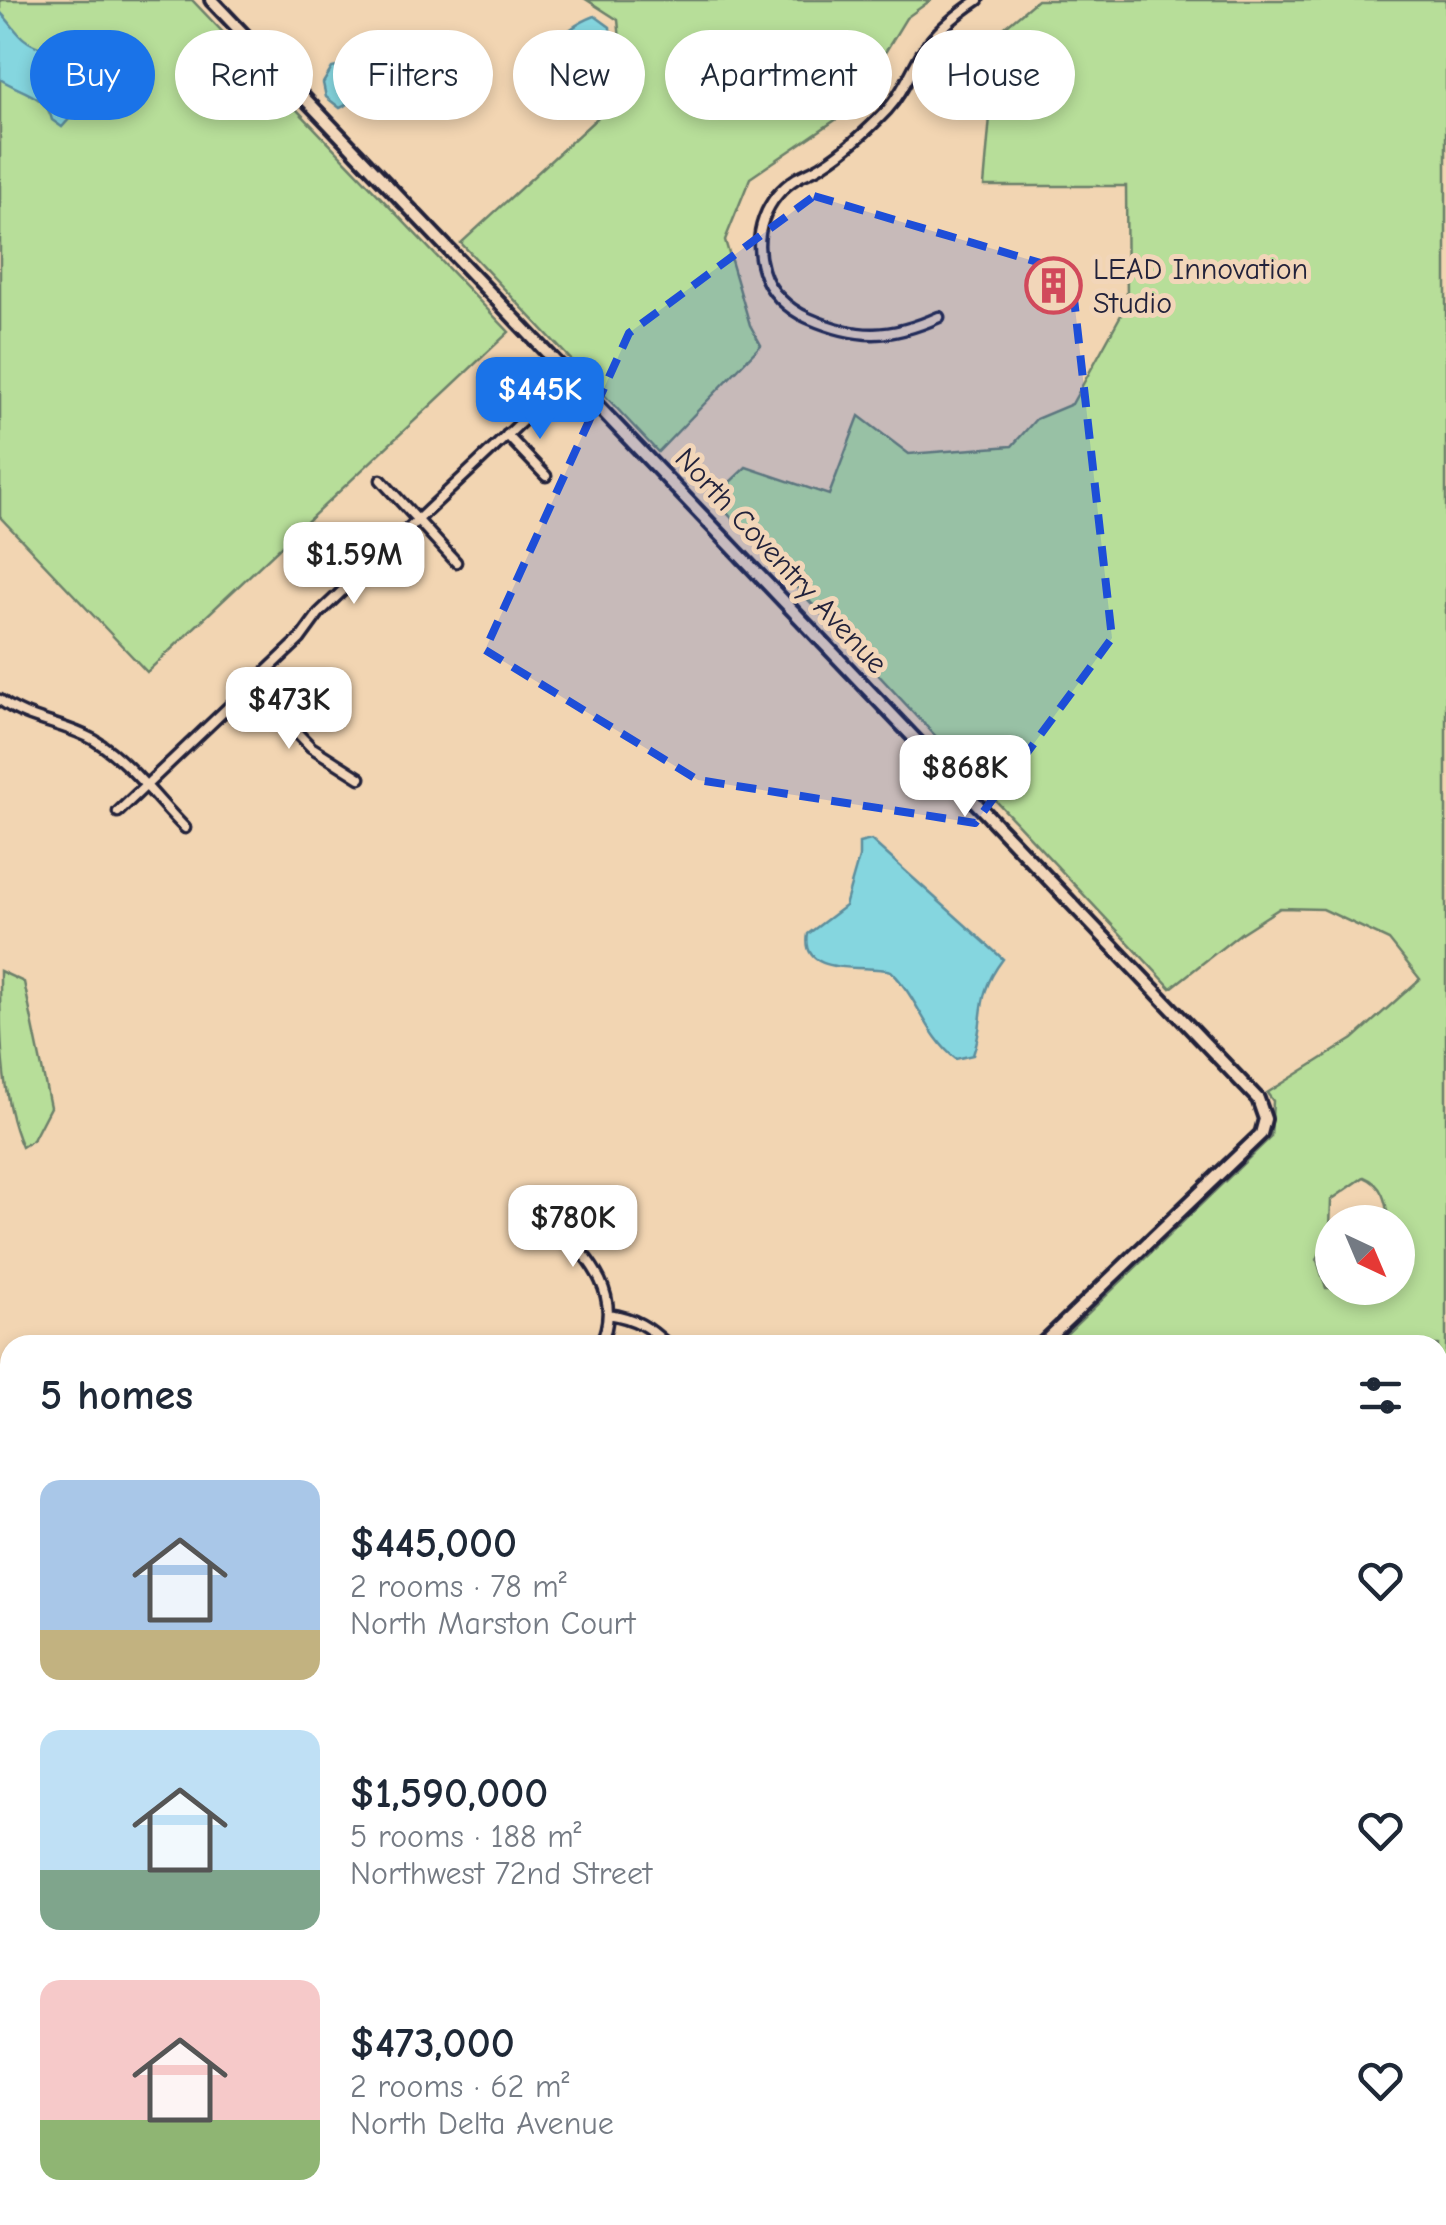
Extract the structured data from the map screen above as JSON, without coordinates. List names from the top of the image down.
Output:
{
  "streets": {
    "street": ["North Coventry Avenue"]
  },
  "places": {
    "building": ["LEAD Innovation Studio"]
  },
  "north": "bottom right",
  "page": {
    "chip": [
      "Buy",
      "Rent",
      "Filters",
      "New",
      "Apartment",
      "House"
    ],
    "price": [
      "$445K",
      "$1.59M",
      "$473K",
      "$868K",
      "$780K"
    ],
    "heading": "5 homes",
    "list": [
      {
        "name": "$445,000",
        "note": "2 rooms · 78 m² · North Marston Court"
      },
      {
        "name": "$1,590,000",
        "note": "5 rooms · 188 m² · Northwest 72nd Street"
      },
      {
        "name": "$473,000",
        "note": "2 rooms · 62 m² · North Delta Avenue"
      }
    ]
  }
}
